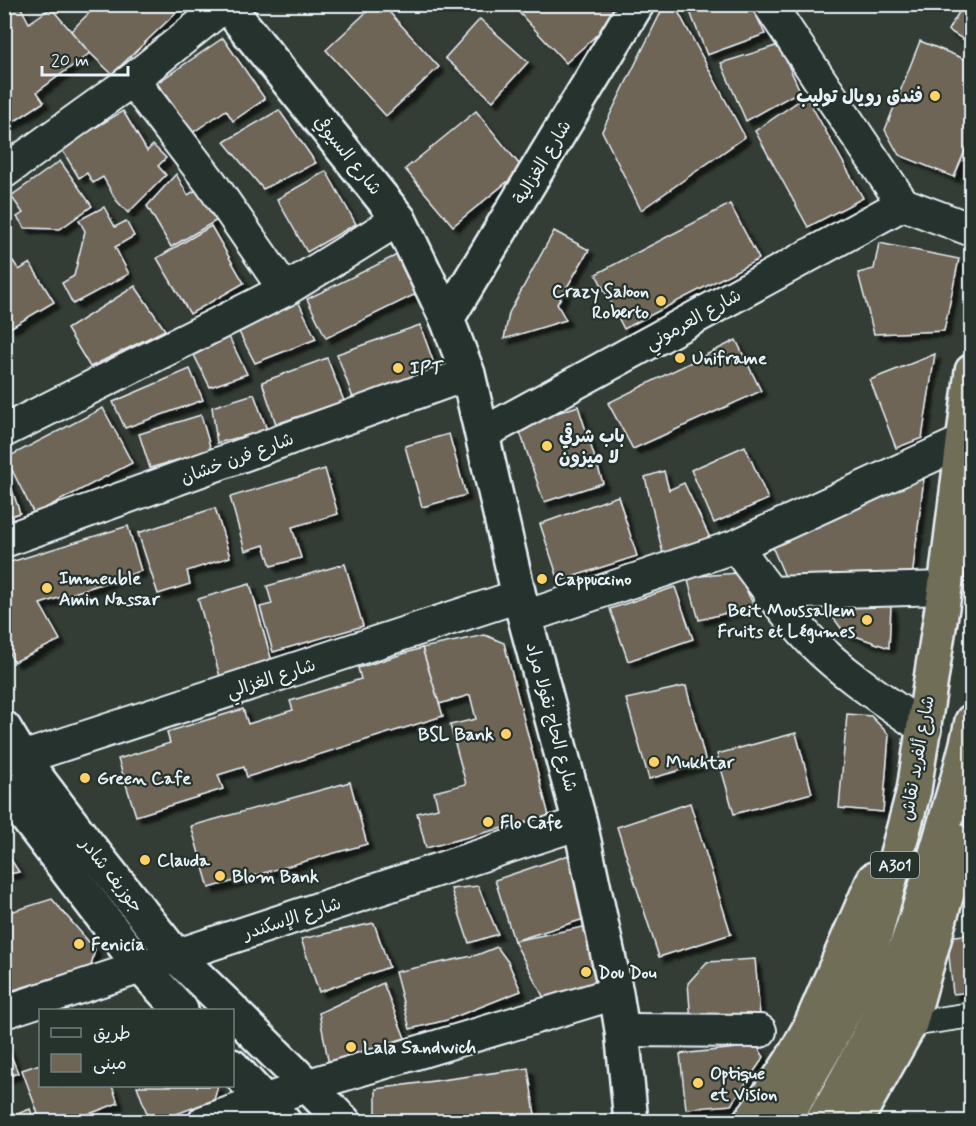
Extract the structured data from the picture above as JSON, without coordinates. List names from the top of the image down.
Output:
{
  "streets": {
    "highway": ["شارع ألفريد نقاش", "A301"],
    "street": [
      "شارع السيوفي",
      "شارع الغزالية",
      "شارع العرموني",
      "شارع فرن خشان",
      "شارع الغزالي",
      "شارع الحاج نقولا مراد",
      "جوزيف شادر",
      "شارع الإسكندر"
    ]
  },
  "crossings": [
    ["شارع السيوفي", "شارع الغزالية"],
    ["شارع السيوفي", "شارع الحاج نقولا مراد"],
    ["شارع الغزالية", "شارع الحاج نقولا مراد"],
    ["شارع العرموني", "شارع الحاج نقولا مراد"],
    ["شارع فرن خشان", "شارع الحاج نقولا مراد"],
    ["شارع الغزالي", "شارع الحاج نقولا مراد"],
    ["شارع الغزالي", "شارع ألفريد نقاش"],
    ["شارع الغزالي", "جوزيف شادر"],
    ["شارع الحاج نقولا مراد", "شارع الإسكندر"],
    ["جوزيف شادر", "شارع الإسكندر"]
  ],
  "places": [
    "فندق رويال توليب",
    "Crazy Saloon Roberto",
    "Uniframe",
    "IPT",
    "باب شرقي لا ميزون",
    "Cappuccino",
    "Immeuble Amin Nassar",
    "Beit Moussallem Fruits et Légumes",
    "BSL Bank",
    "Mukhtar",
    "Green Cafe",
    "Flo Cafe",
    "Clauda",
    "Blom Bank",
    "Fenicia",
    "Dou Dou",
    "Lala Sandwich",
    "Optique et Vision"
  ],
  "legend": ["طريق", "مبنى"],
  "scale_bar": "20 m"
}
